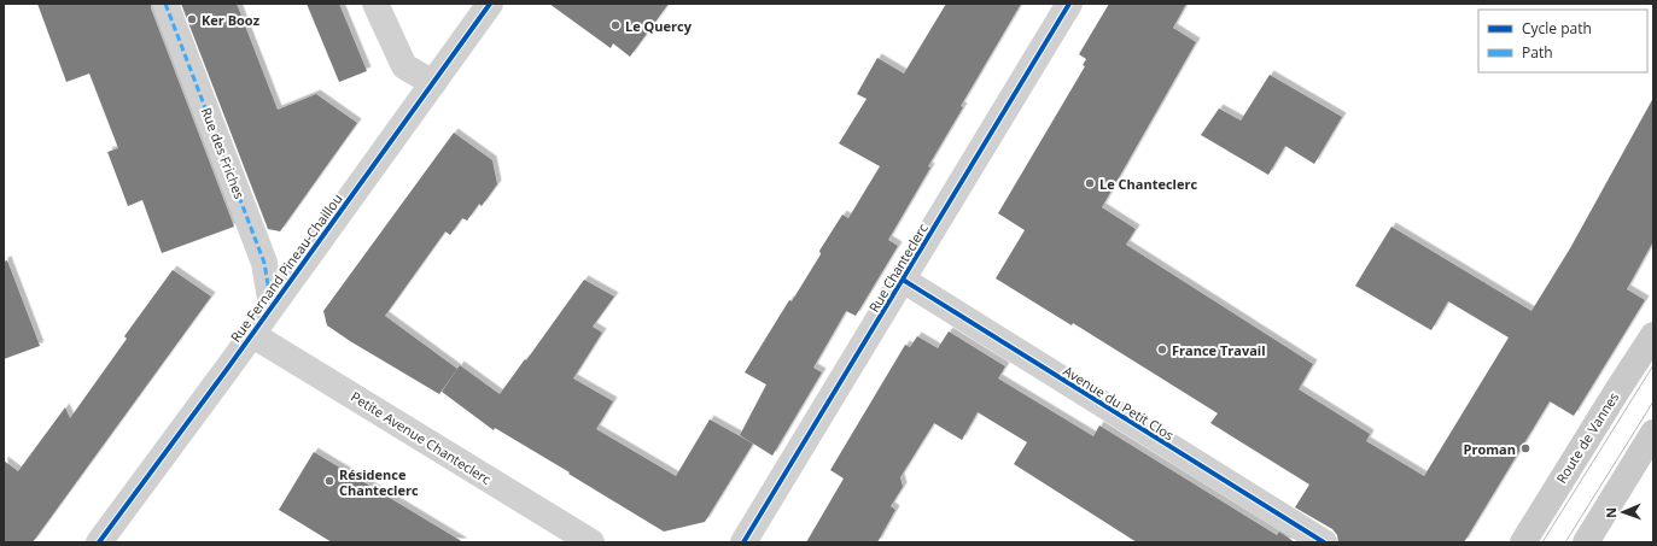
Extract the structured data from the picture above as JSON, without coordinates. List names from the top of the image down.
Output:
{
  "streets": {
    "main road": ["Route de Vannes"],
    "street": [
      "Rue des Friches",
      "Rue Fernand Pineau-Chaillou",
      "Rue Chanteclerc",
      "Avenue du Petit Clos",
      "Petite Avenue Chanteclerc"
    ]
  },
  "crossings": [
    ["Rue des Friches", "Rue Fernand Pineau-Chaillou"],
    ["Rue Fernand Pineau-Chaillou", "Petite Avenue Chanteclerc"],
    ["Rue Chanteclerc", "Avenue du Petit Clos"]
  ],
  "places": [
    "Ker Booz",
    "Le Quercy",
    "Le Chanteclerc",
    "France Travail",
    "Proman",
    "Résidence Chanteclerc"
  ],
  "legend": ["Cycle path", "Path"],
  "north": "left"
}
